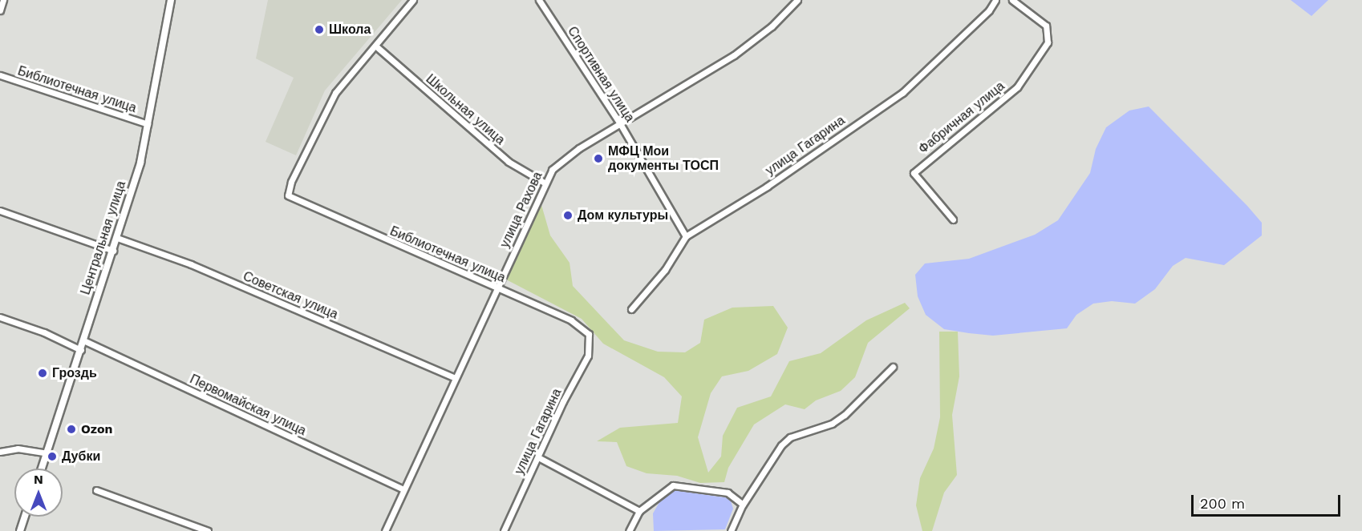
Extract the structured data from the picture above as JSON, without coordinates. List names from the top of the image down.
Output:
{
  "streets": {
    "main road": ["Центральная улица"],
    "street": [
      "Спортивная улица",
      "Библиотечная улица",
      "Школьная улица",
      "Фабричная улица",
      "улица Гагарина",
      "улица Рахова",
      "Советская улица",
      "Первомайская улица"
    ]
  },
  "crossings": [
    ["Спортивная улица", "улица Гагарина"],
    ["Спортивная улица", "улица Рахова"],
    ["Библиотечная улица", "Школьная улица"],
    ["Библиотечная улица", "улица Гагарина"],
    ["Библиотечная улица", "улица Рахова"],
    ["Библиотечная улица", "Центральная улица"],
    ["Школьная улица", "улица Рахова"],
    ["улица Рахова", "Советская улица"],
    ["улица Рахова", "Первомайская улица"],
    ["Центральная улица", "Советская улица"],
    ["Центральная улица", "Первомайская улица"]
  ],
  "places": [
    "Школа",
    "МФЦ Мои документы ТОСП",
    "Дом культуры",
    "Гроздь",
    "Ozon",
    "Дубки"
  ],
  "scale_bar": "200 m",
  "north": "top"
}
